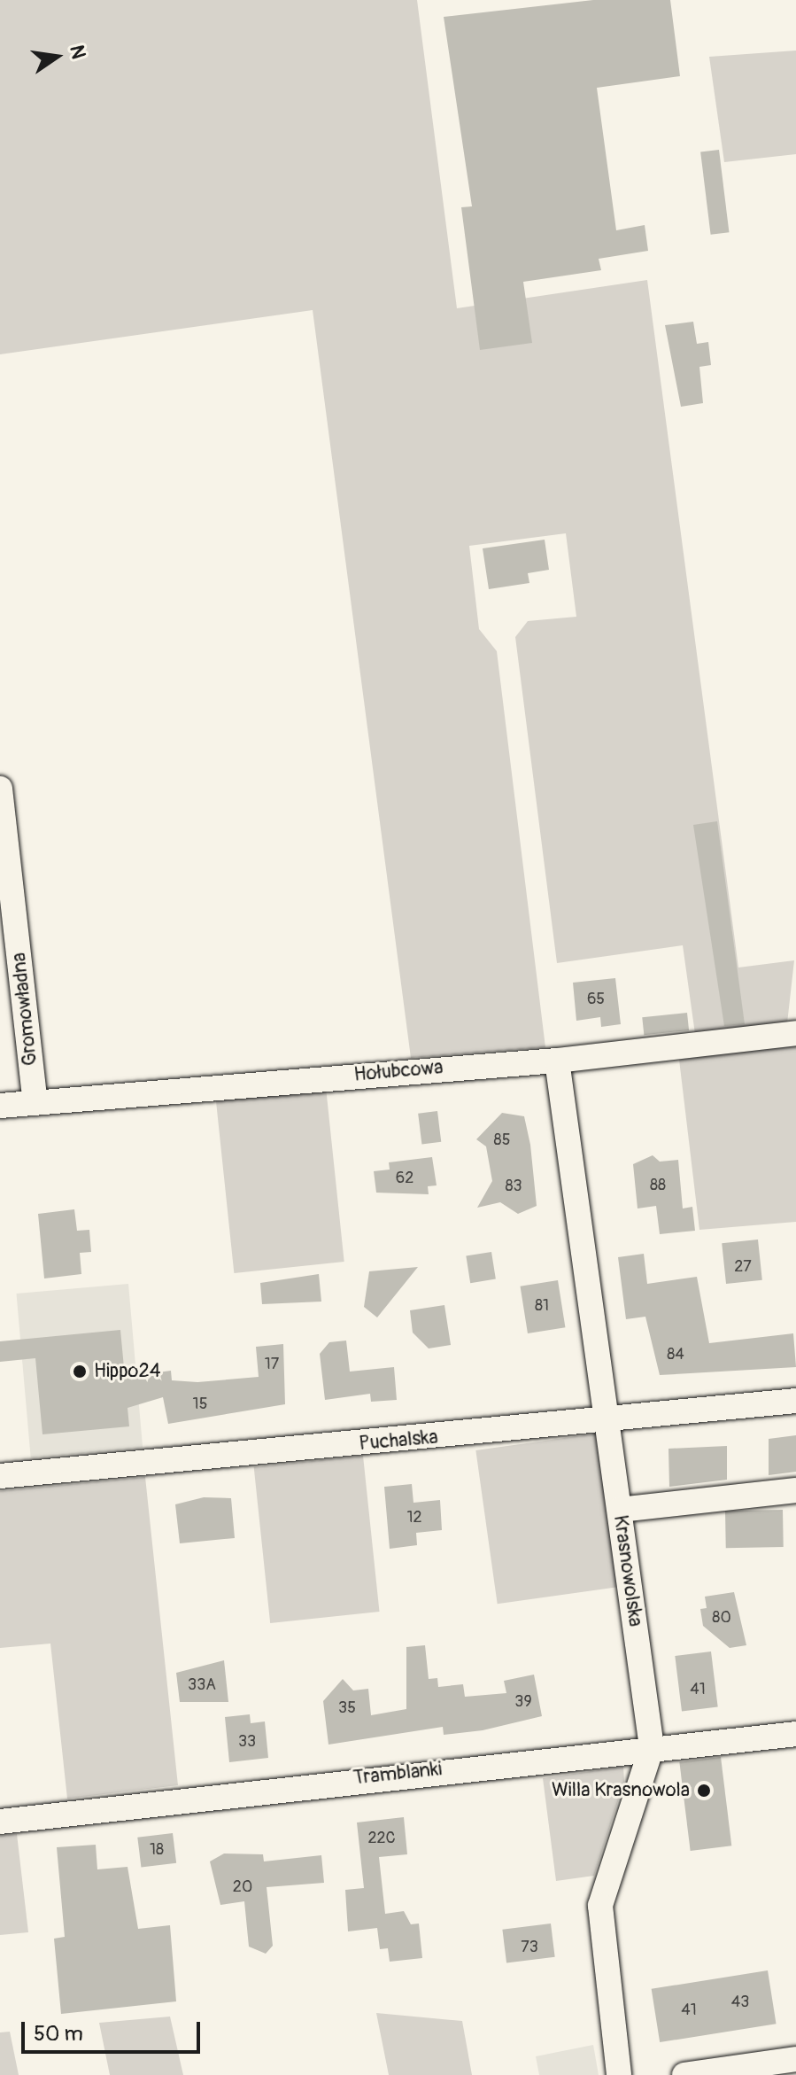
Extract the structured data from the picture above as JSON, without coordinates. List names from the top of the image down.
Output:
{
  "streets": {
    "street": [
      "Gromowładna",
      "Hołubcowa",
      "Puchalska",
      "Krasnowolska",
      "Tramblanki"
    ]
  },
  "crossings": [
    ["Gromowładna", "Hołubcowa"],
    ["Hołubcowa", "Krasnowolska"],
    ["Puchalska", "Krasnowolska"],
    ["Krasnowolska", "Tramblanki"]
  ],
  "places": ["Hippo24", "Willa Krasnowola"],
  "house_numbers": [
    "65",
    "85",
    "62",
    "88",
    "83",
    "27",
    "81",
    "84",
    "17",
    "15",
    "12",
    "80",
    "33A",
    "41",
    "39",
    "35",
    "33",
    "22C",
    "18",
    "20",
    "73",
    "43",
    "41"
  ],
  "scale_bar": "50 m",
  "north": "right"
}
